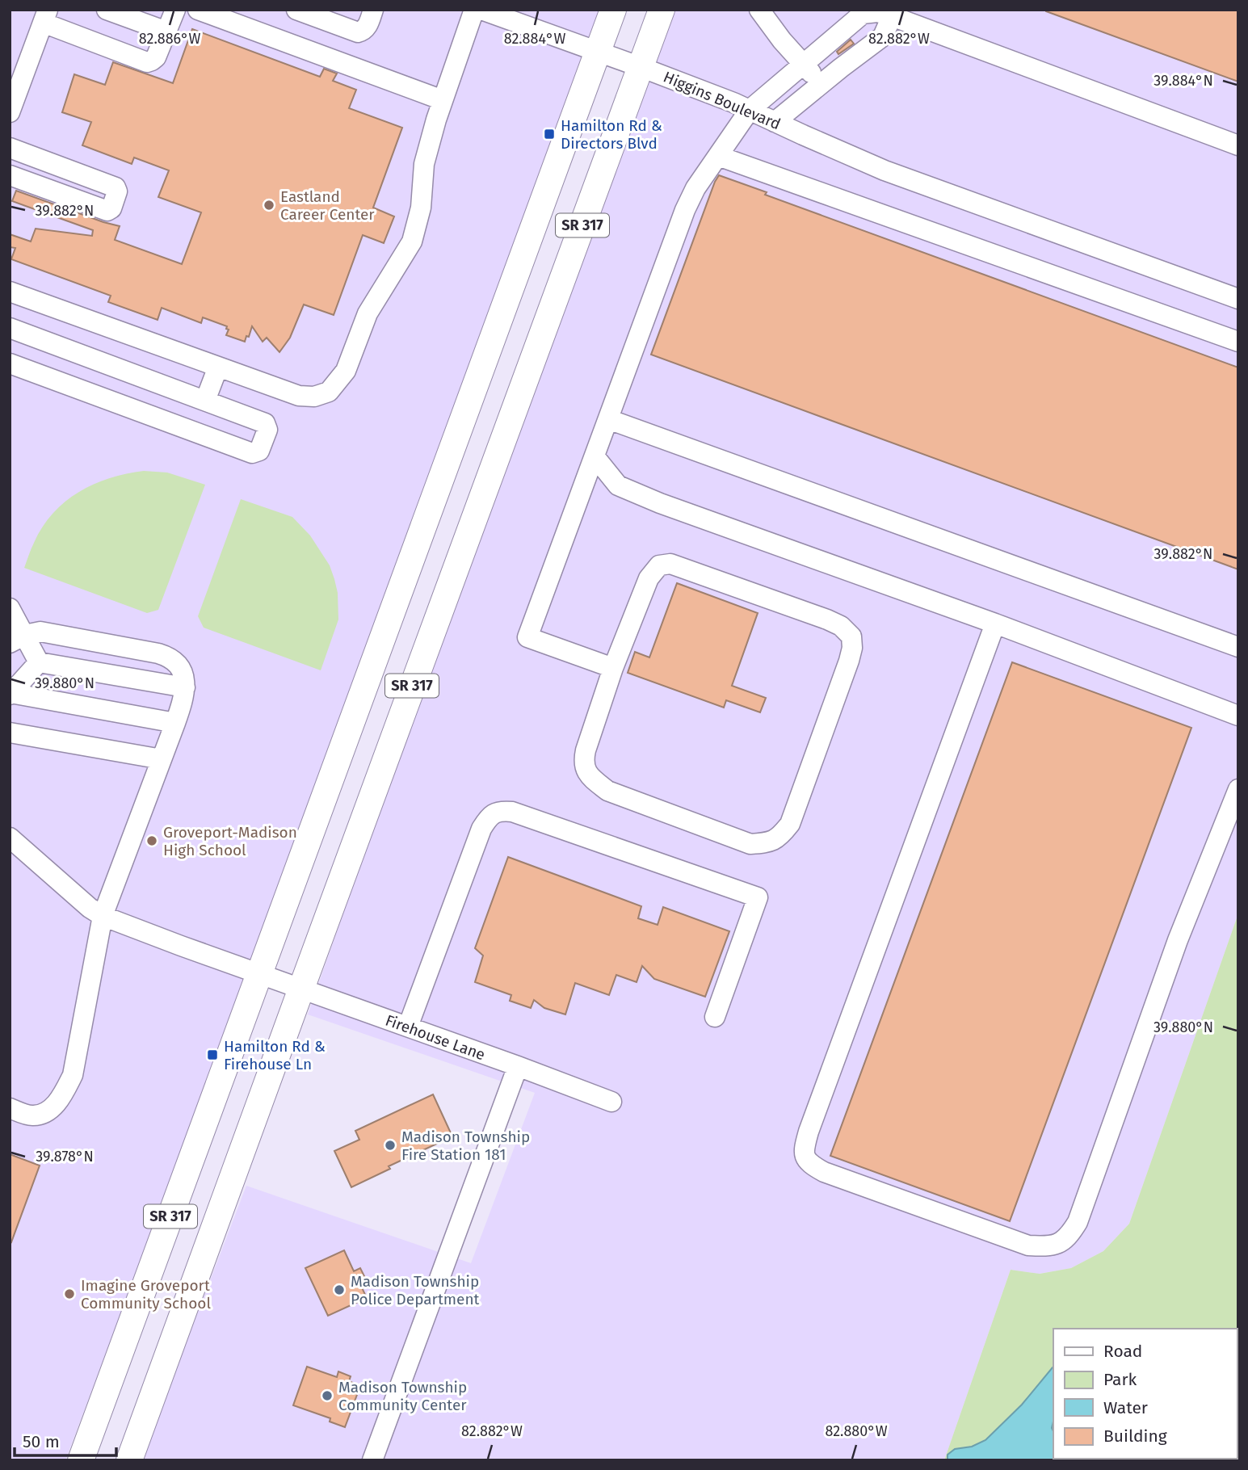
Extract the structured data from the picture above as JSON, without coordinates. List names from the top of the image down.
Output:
{
  "streets": {
    "main road": ["SR 317"],
    "street": ["Higgins Boulevard", "Firehouse Lane"]
  },
  "crossings": [
    ["Higgins Boulevard", "SR 317"],
    ["SR 317", "Firehouse Lane"]
  ],
  "places": {
    "transit": ["Hamilton Rd & Directors Blvd", "Hamilton Rd & Firehouse Ln"],
    "other": [
      "Eastland Career Center",
      "Groveport-Madison High School",
      "Madison Township Fire Station 181",
      "Madison Township Police Department",
      "Imagine Groveport Community School",
      "Madison Township Community Center"
    ]
  },
  "legend": [
    "Road",
    "Park",
    "Water",
    "Building"
  ],
  "scale_bar": "50 m",
  "coordinates": [
    "82.886°W",
    "82.884°W",
    "82.882°W",
    "39.884°N",
    "39.882°N",
    "39.880°N",
    "39.878°N",
    "82.880°W"
  ]
}
